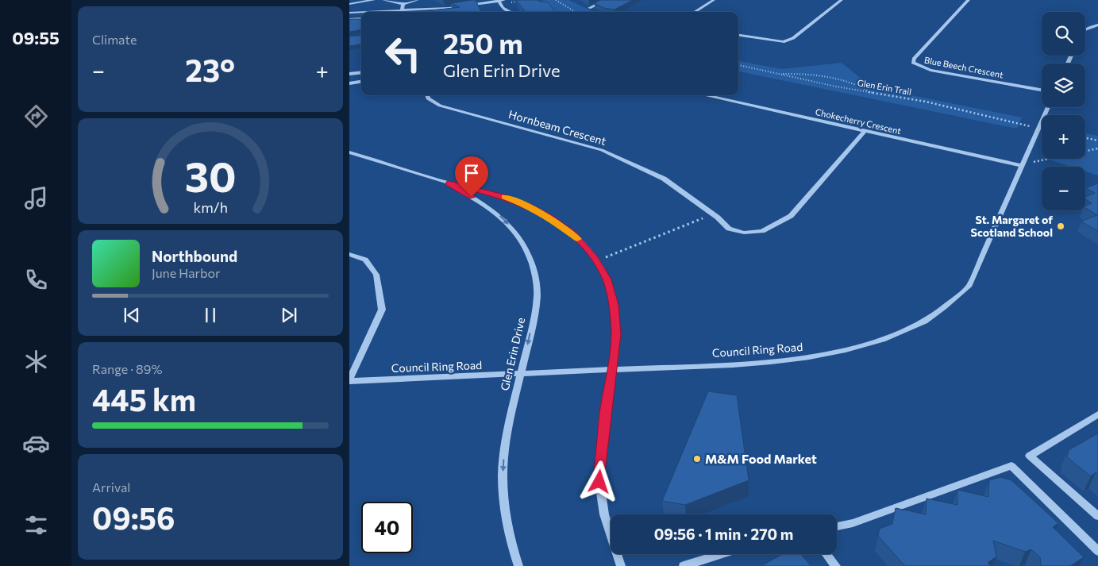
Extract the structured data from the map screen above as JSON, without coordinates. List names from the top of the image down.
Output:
{
  "streets": {
    "street": [
      "Blue Beech Crescent",
      "Chokecherry Crescent",
      "Hornbeam Crescent",
      "Council Ring Road",
      "Glen Erin Drive"
    ],
    "path": ["Glen Erin Trail"]
  },
  "crossings": [
    ["Chokecherry Crescent", "Hornbeam Crescent"],
    ["Chokecherry Crescent", "Council Ring Road"],
    ["Council Ring Road", "Glen Erin Drive"]
  ],
  "one_way": ["Glen Erin Drive"],
  "places": ["St. Margaret of Scotland School", "M&M Food Market"],
  "page": {
    "tabs": "09:55",
    "tile": [
      "Climate",
      ["Range · 89%", "445 km"],
      ["Arrival", "09:56"]
    ],
    "map_buttons": ["+", "−"],
    "turn": ["250 m", "Glen Erin Drive"],
    "heat": ["−", "23°", "+"],
    "song": ["Northbound", "June Harbor"],
    "limit": "40",
    "trip": "09:56 · 1 min · 270 m",
    "gauge": ["30", "km/h"]
  }
}
